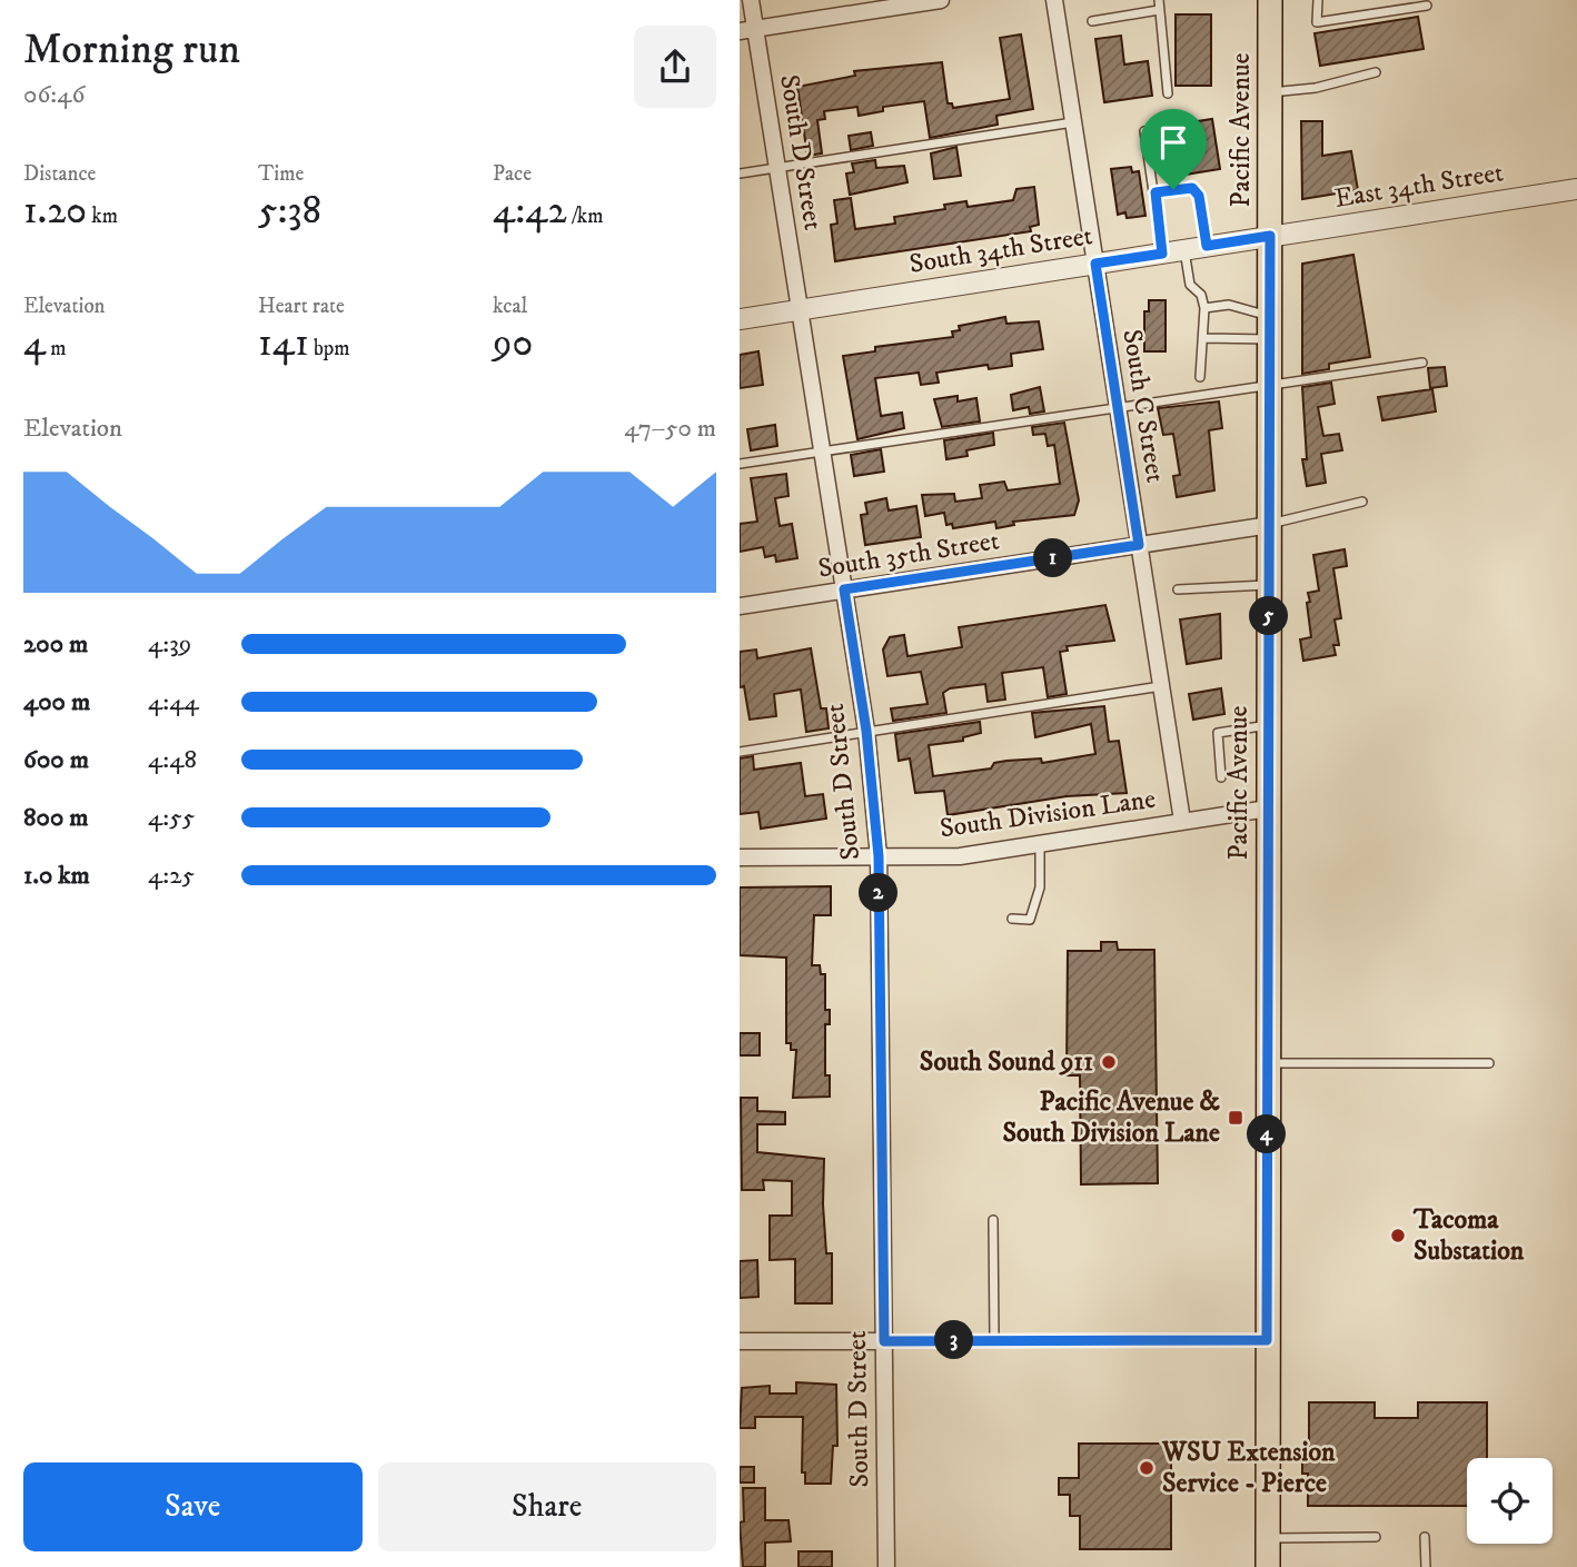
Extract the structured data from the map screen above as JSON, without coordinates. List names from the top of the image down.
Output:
{
  "streets": {
    "main road": ["Pacific Avenue"],
    "street": [
      "South D Street",
      "East 34th Street",
      "South 34th Street",
      "South C Street",
      "South 35th Street",
      "South Division Lane"
    ]
  },
  "crossings": [
    ["Pacific Avenue", "East 34th Street"],
    ["Pacific Avenue", "South 34th Street"],
    ["Pacific Avenue", "South 35th Street"],
    ["Pacific Avenue", "South Division Lane"],
    ["South D Street", "South 34th Street"],
    ["South D Street", "South 35th Street"],
    ["South D Street", "South Division Lane"],
    ["East 34th Street", "South 34th Street"],
    ["South 34th Street", "South C Street"],
    ["South C Street", "South 35th Street"],
    ["South C Street", "South Division Lane"]
  ],
  "places": {
    "other": ["South Sound 911", "Tacoma Substation", "WSU Extension Service - Pierce"],
    "transit": ["Pacific Avenue & South Division Lane"]
  },
  "page": {
    "heading": ["Morning run", "06:46"],
    "stats": [
      ["Distance", "1.20 km"],
      ["Time", "5:38"],
      ["Pace", "4:42 /km"],
      ["Elevation", "4 m"],
      ["Heart rate", "141 bpm"],
      ["kcal", "90"]
    ],
    "chart": ["Elevation", "47–50 m"],
    "pins": [
      "1",
      "5",
      "2",
      "4",
      "3"
    ],
    "list": [
      {
        "name": "200 m",
        "note": "4:39"
      },
      {
        "name": "400 m",
        "note": "4:44"
      },
      {
        "name": "600 m",
        "note": "4:48"
      },
      {
        "name": "800 m",
        "note": "4:55"
      },
      {
        "name": "1.0 km",
        "note": "4:25"
      }
    ],
    "buttons": ["Save", "Share"]
  }
}
